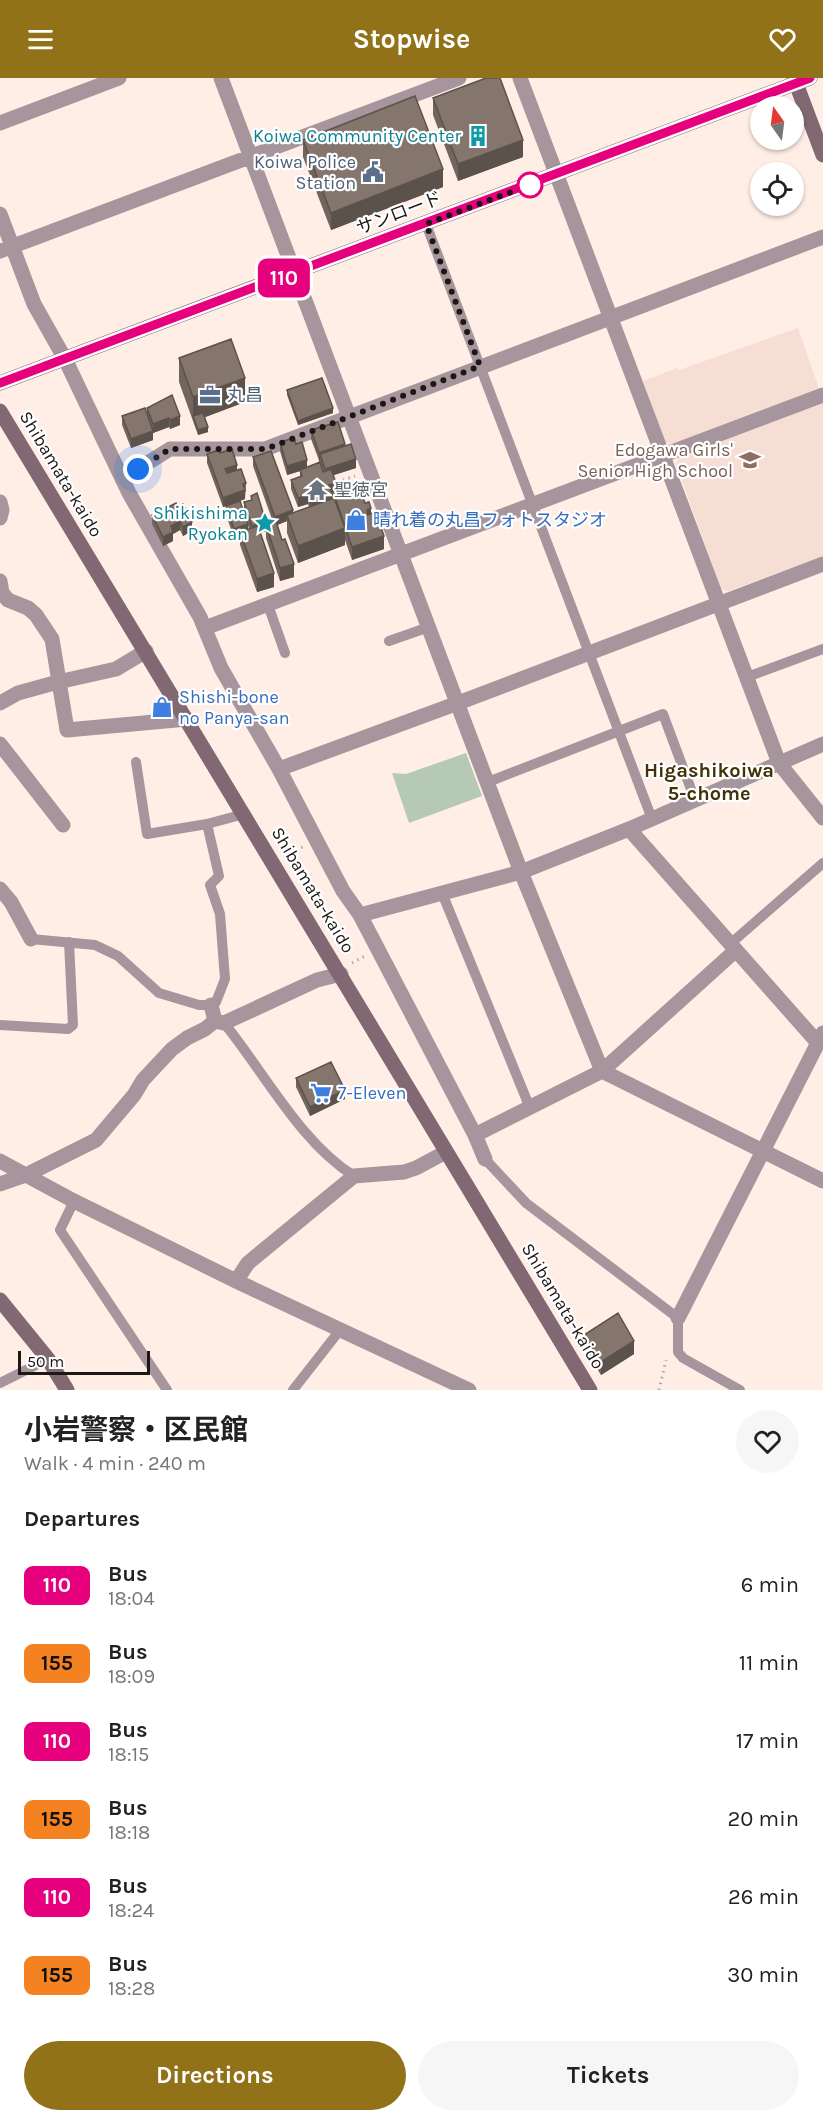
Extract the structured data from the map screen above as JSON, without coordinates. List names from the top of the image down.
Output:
{
  "streets": {
    "main road": ["サンロード", "Shibamata-kaido"]
  },
  "districts": ["Higashikoiwa 5-chome"],
  "places": {
    "building": ["Koiwa Community Center"],
    "public building": ["Koiwa Police Station"],
    "office": ["丸昌"],
    "school or university": ["Edogawa Girls' Senior High School"],
    "temple": ["聖徳宮"],
    "shop": ["晴れ着の丸昌フォトスタジオ", "Shishi-bone no Panya-san"],
    "place": ["Shikishima Ryokan"],
    "supermarket": ["7-Eleven"]
  },
  "lines": ["bus line 110"],
  "scale_bar": "50 m",
  "north": "top",
  "page": {
    "header": "Stopwise",
    "on_map": "110",
    "scale": "50 m",
    "heading": [
      ["小岩警察・区民館", "Walk · 4 min · 240 m"],
      "Departures"
    ],
    "list": [
      {
        "mark": "110",
        "name": "Bus",
        "note": "18:04",
        "value": "6 min"
      },
      {
        "mark": "155",
        "name": "Bus",
        "note": "18:09",
        "value": "11 min"
      },
      {
        "mark": "110",
        "name": "Bus",
        "note": "18:15",
        "value": "17 min"
      },
      {
        "mark": "155",
        "name": "Bus",
        "note": "18:18",
        "value": "20 min"
      },
      {
        "mark": "110",
        "name": "Bus",
        "note": "18:24",
        "value": "26 min"
      },
      {
        "mark": "155",
        "name": "Bus",
        "note": "18:28",
        "value": "30 min"
      }
    ],
    "buttons": ["Directions", "Tickets"]
  }
}
